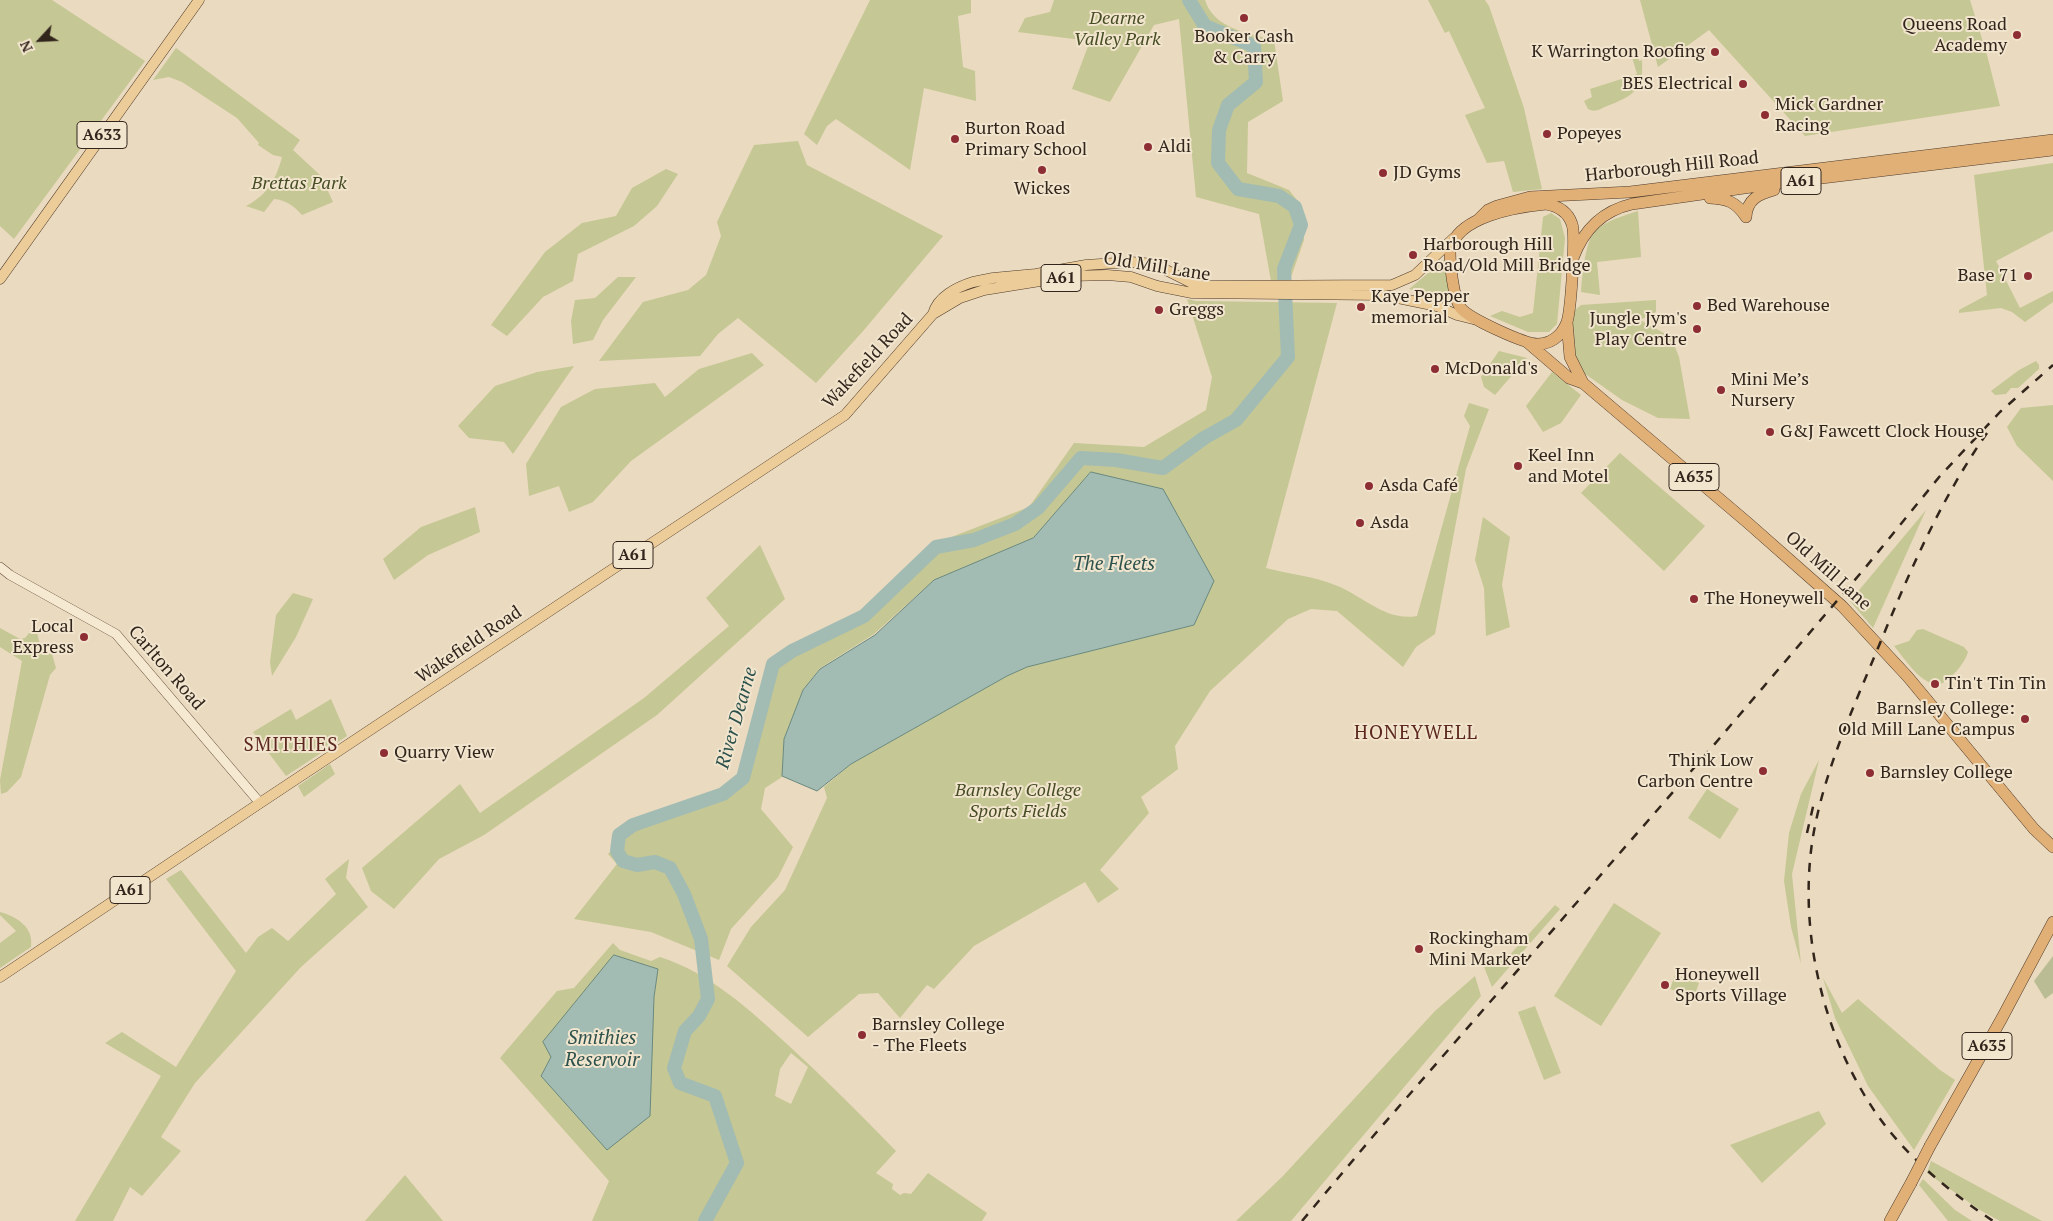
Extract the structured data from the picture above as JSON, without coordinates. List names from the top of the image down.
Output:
{
  "streets": {
    "highway": [
      "Harborough Hill Road",
      "A61",
      "Old Mill Lane",
      "A635"
    ],
    "main road": ["A633", "Wakefield Road", "Carlton Road"]
  },
  "crossings": [
    ["Harborough Hill Road", "Old Mill Lane"],
    ["Old Mill Lane", "Wakefield Road"],
    ["Wakefield Road", "Carlton Road"]
  ],
  "districts": ["HONEYWELL", "SMITHIES"],
  "water": ["The Fleets", "River Dearne", "Smithies Reservoir"],
  "parks": ["Dearne Valley Park", "Brettas Park", "Barnsley College Sports Fields"],
  "places": [
    "Booker Cash & Carry",
    "Queens Road Academy",
    "K Warrington Roofing",
    "BES Electrical",
    "Mick Gardner Racing",
    "Popeyes",
    "Burton Road Primary School",
    "Aldi",
    "Wickes",
    "JD Gyms",
    "Harborough Hill Road/Old Mill Bridge",
    "Base 71",
    "Bed Warehouse",
    "Kaye Pepper memorial",
    "Greggs",
    "Jungle Jym's Play Centre",
    "McDonald's",
    "Mini Me’s Nursery",
    "G&J Fawcett Clock House",
    "Keel Inn and Motel",
    "Asda Café",
    "Asda",
    "The Honeywell",
    "Local Express",
    "Tin't Tin Tin",
    "Barnsley College: Old Mill Lane Campus",
    "Quarry View",
    "Think Low Carbon Centre",
    "Barnsley College",
    "Rockingham Mini Market",
    "Honeywell Sports Village",
    "Barnsley College - The Fleets"
  ],
  "north": "bottom left"
}
